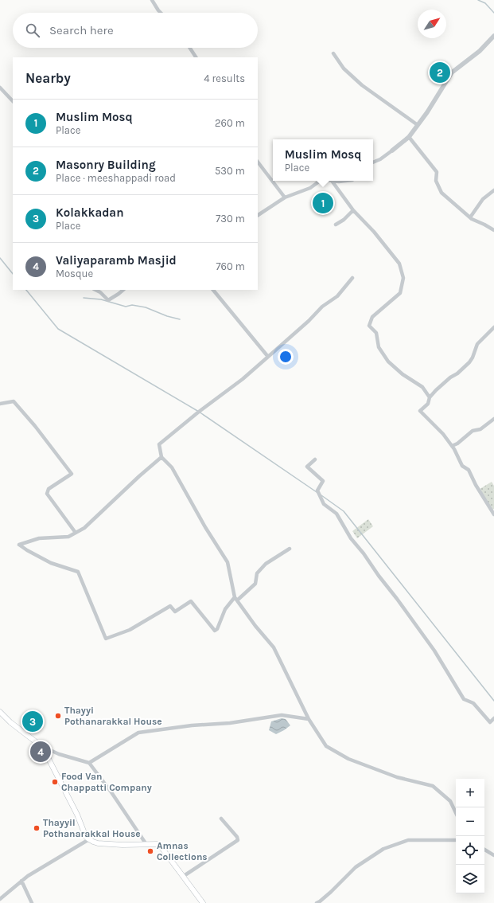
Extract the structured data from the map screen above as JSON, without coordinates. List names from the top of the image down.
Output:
{
  "places": [
    "Thayyi Pothanarakkal House",
    "Food Van Chappatti Company",
    "Thayyil Pothanarakkal House",
    "Amnas Collections"
  ],
  "north": "top right",
  "page": {
    "search": "Search here",
    "heading": ["Nearby", "4 results"],
    "pins": [
      "2",
      "1",
      "3",
      "4"
    ],
    "list": [
      {
        "mark": "1",
        "name": "Muslim Mosq",
        "note": "Place",
        "value": "260 m"
      },
      {
        "mark": "2",
        "name": "Masonry Building",
        "note": "Place · meeshappadi road",
        "value": "530 m"
      },
      {
        "mark": "3",
        "name": "Kolakkadan",
        "note": "Place",
        "value": "730 m"
      },
      {
        "mark": "4",
        "name": "Valiyaparamb Masjid",
        "note": "Mosque",
        "value": "760 m"
      }
    ],
    "popup": ["Muslim Mosq", "Place"],
    "map_buttons": ["+", "−"]
  }
}
